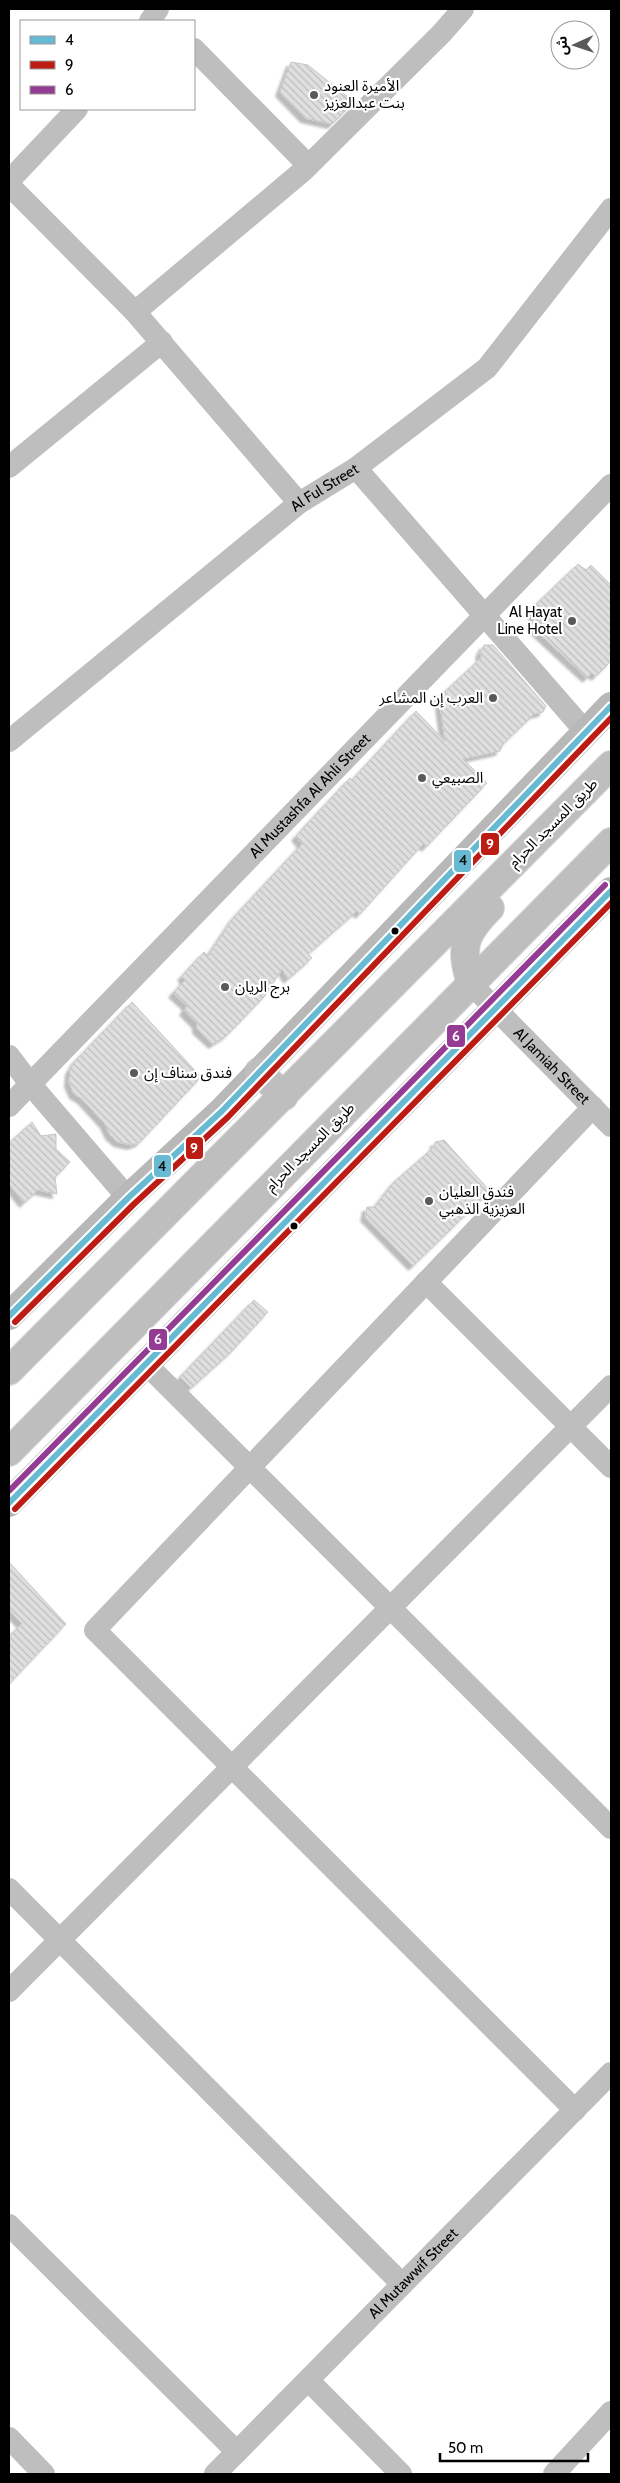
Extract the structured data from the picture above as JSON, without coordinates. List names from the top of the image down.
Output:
{
  "streets": {
    "main road": ["طريق المسجد الحرام"],
    "street": [
      "Al Ful Street",
      "Al Mustashfa Al Ahli Street",
      "Al Jamiah Street",
      "Al Mutawwif Street"
    ]
  },
  "crossings": [
    ["طريق المسجد الحرام", "Al Jamiah Street"]
  ],
  "places": [
    "الأميرة العنود بنت عبدالعزيز",
    "Al Hayat Line Hotel",
    "العرب إن المشاعر",
    "الصبيعي",
    "برج الريان",
    "فندق سناف إن",
    "فندق العليان العزيزية الذهبي"
  ],
  "lines": ["transit line 4", "transit line 9", "transit line 6"],
  "legend": ["4", "9", "6"],
  "scale_bar": "50 m",
  "north": "left"
}
